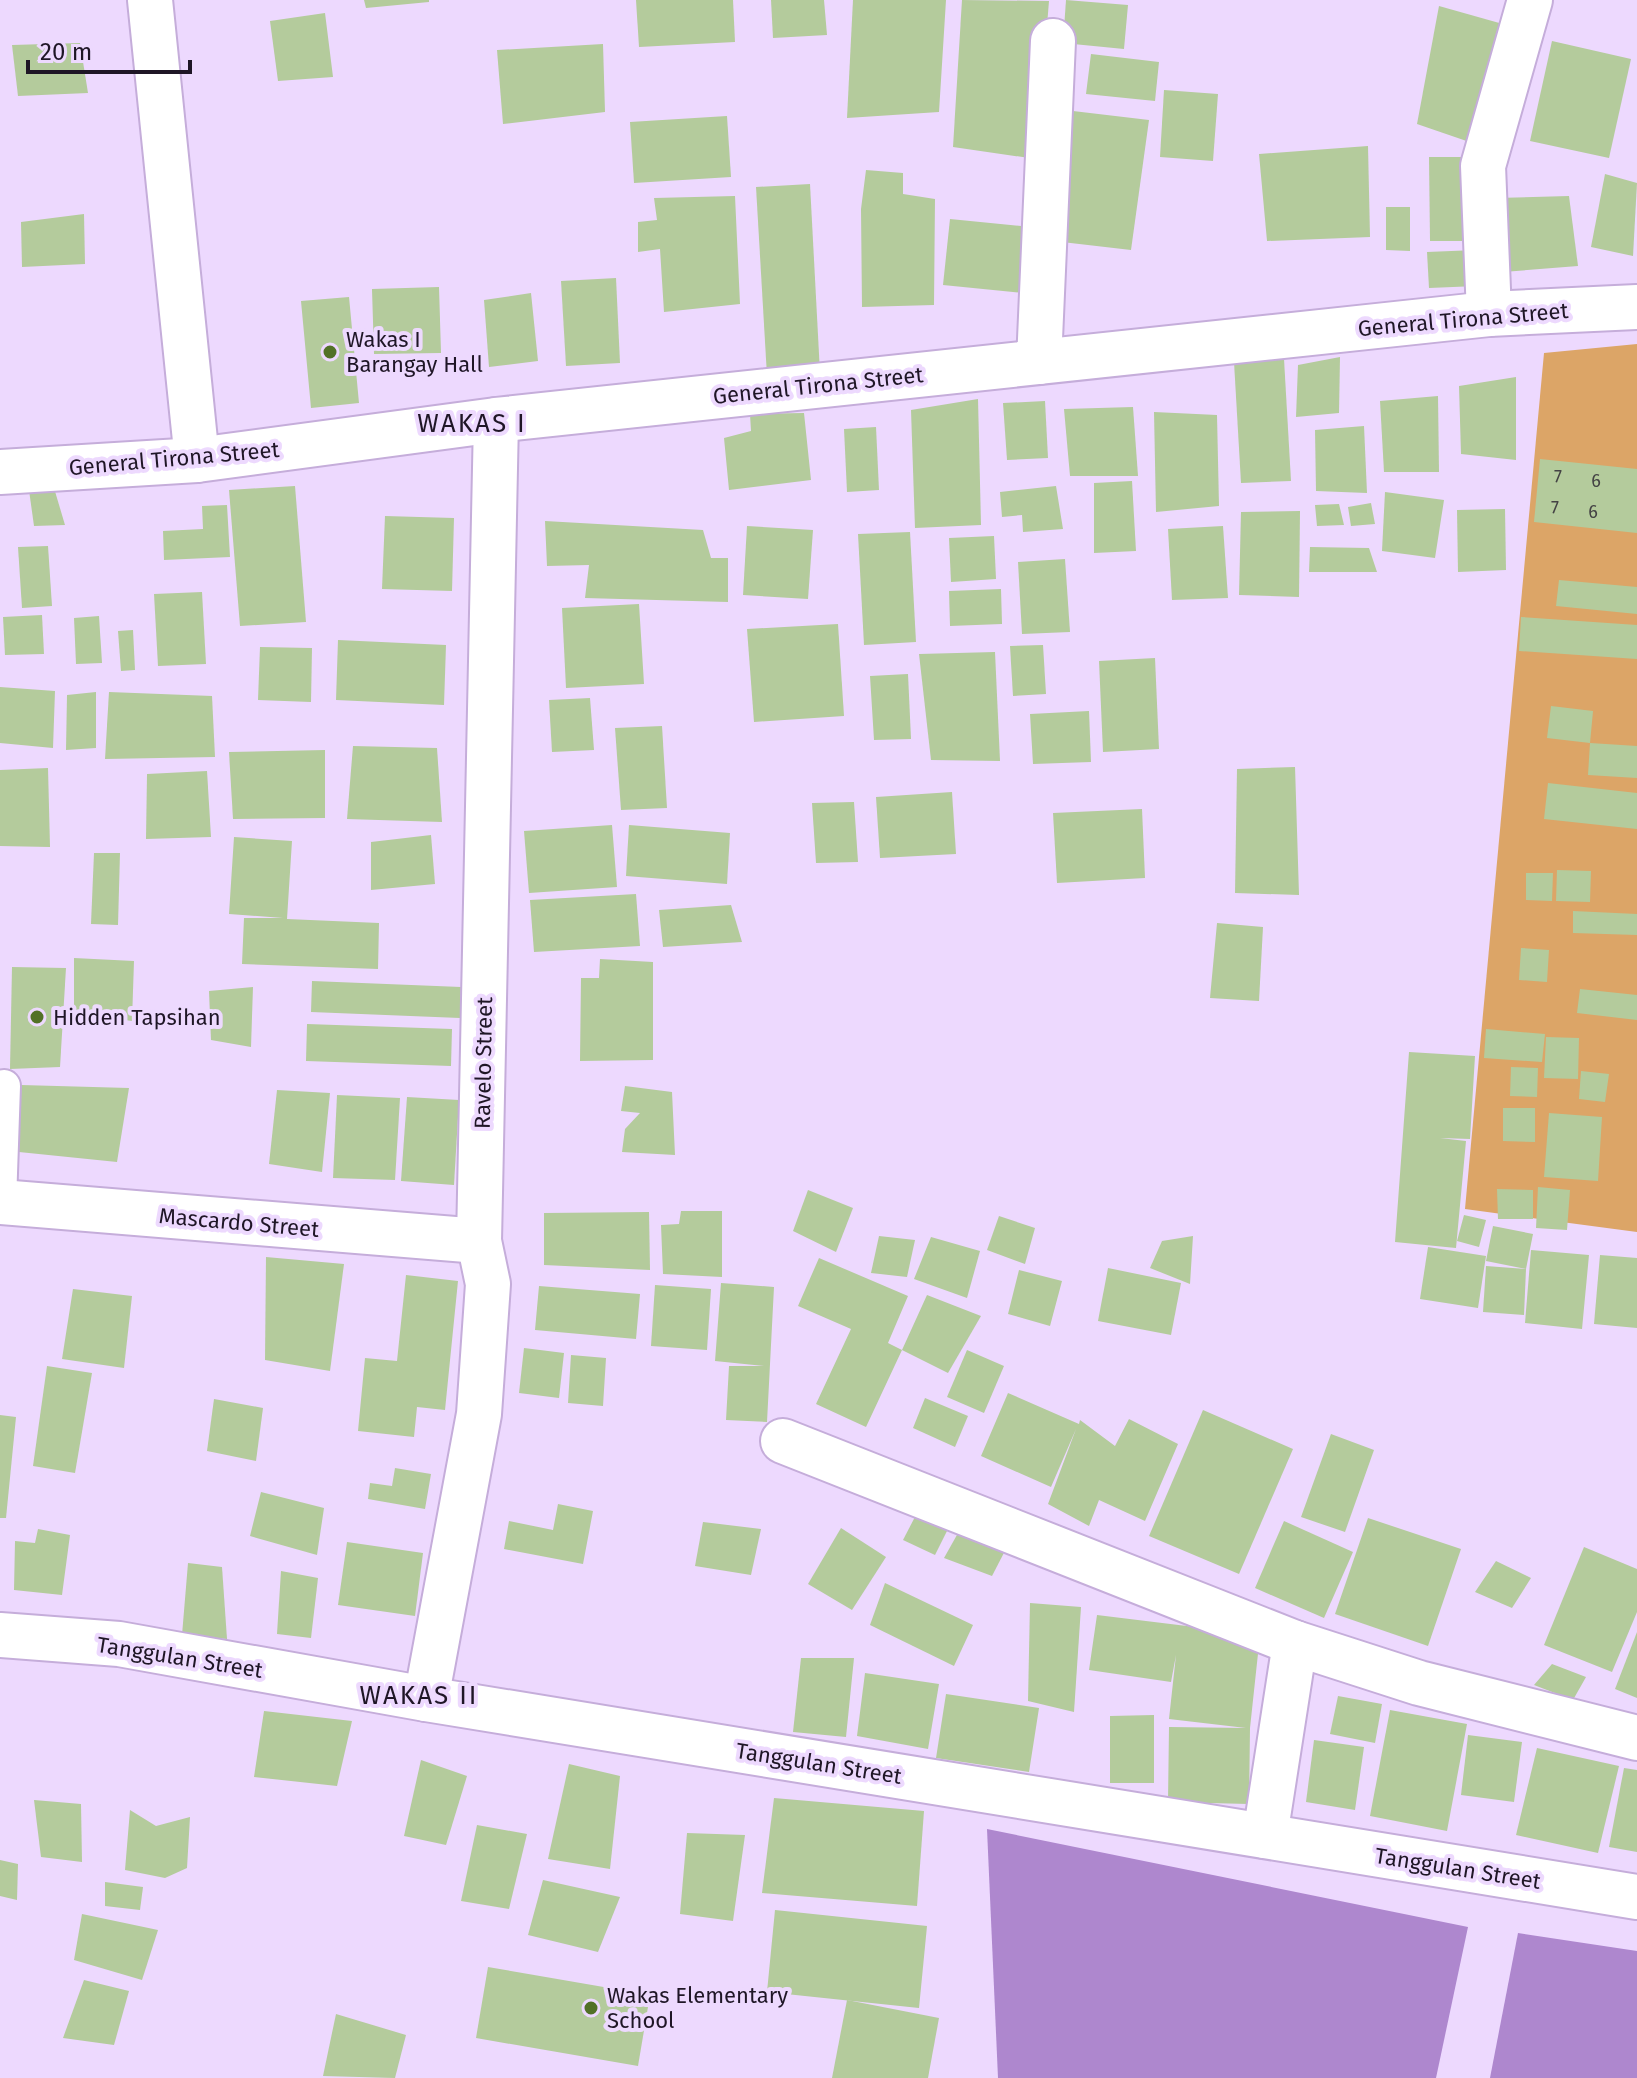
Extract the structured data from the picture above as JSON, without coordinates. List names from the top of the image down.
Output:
{
  "streets": {
    "street": [
      "General Tirona Street",
      "Ravelo Street",
      "Mascardo Street",
      "Tanggulan Street"
    ]
  },
  "crossings": [
    ["General Tirona Street", "Ravelo Street"],
    ["Ravelo Street", "Mascardo Street"],
    ["Ravelo Street", "Tanggulan Street"]
  ],
  "districts": ["WAKAS I", "WAKAS II"],
  "places": ["Wakas I Barangay Hall", "Hidden Tapsihan", "Wakas Elementary School"],
  "house_numbers": [
    "7",
    "6",
    "7",
    "6"
  ],
  "scale_bar": "20 m"
}
